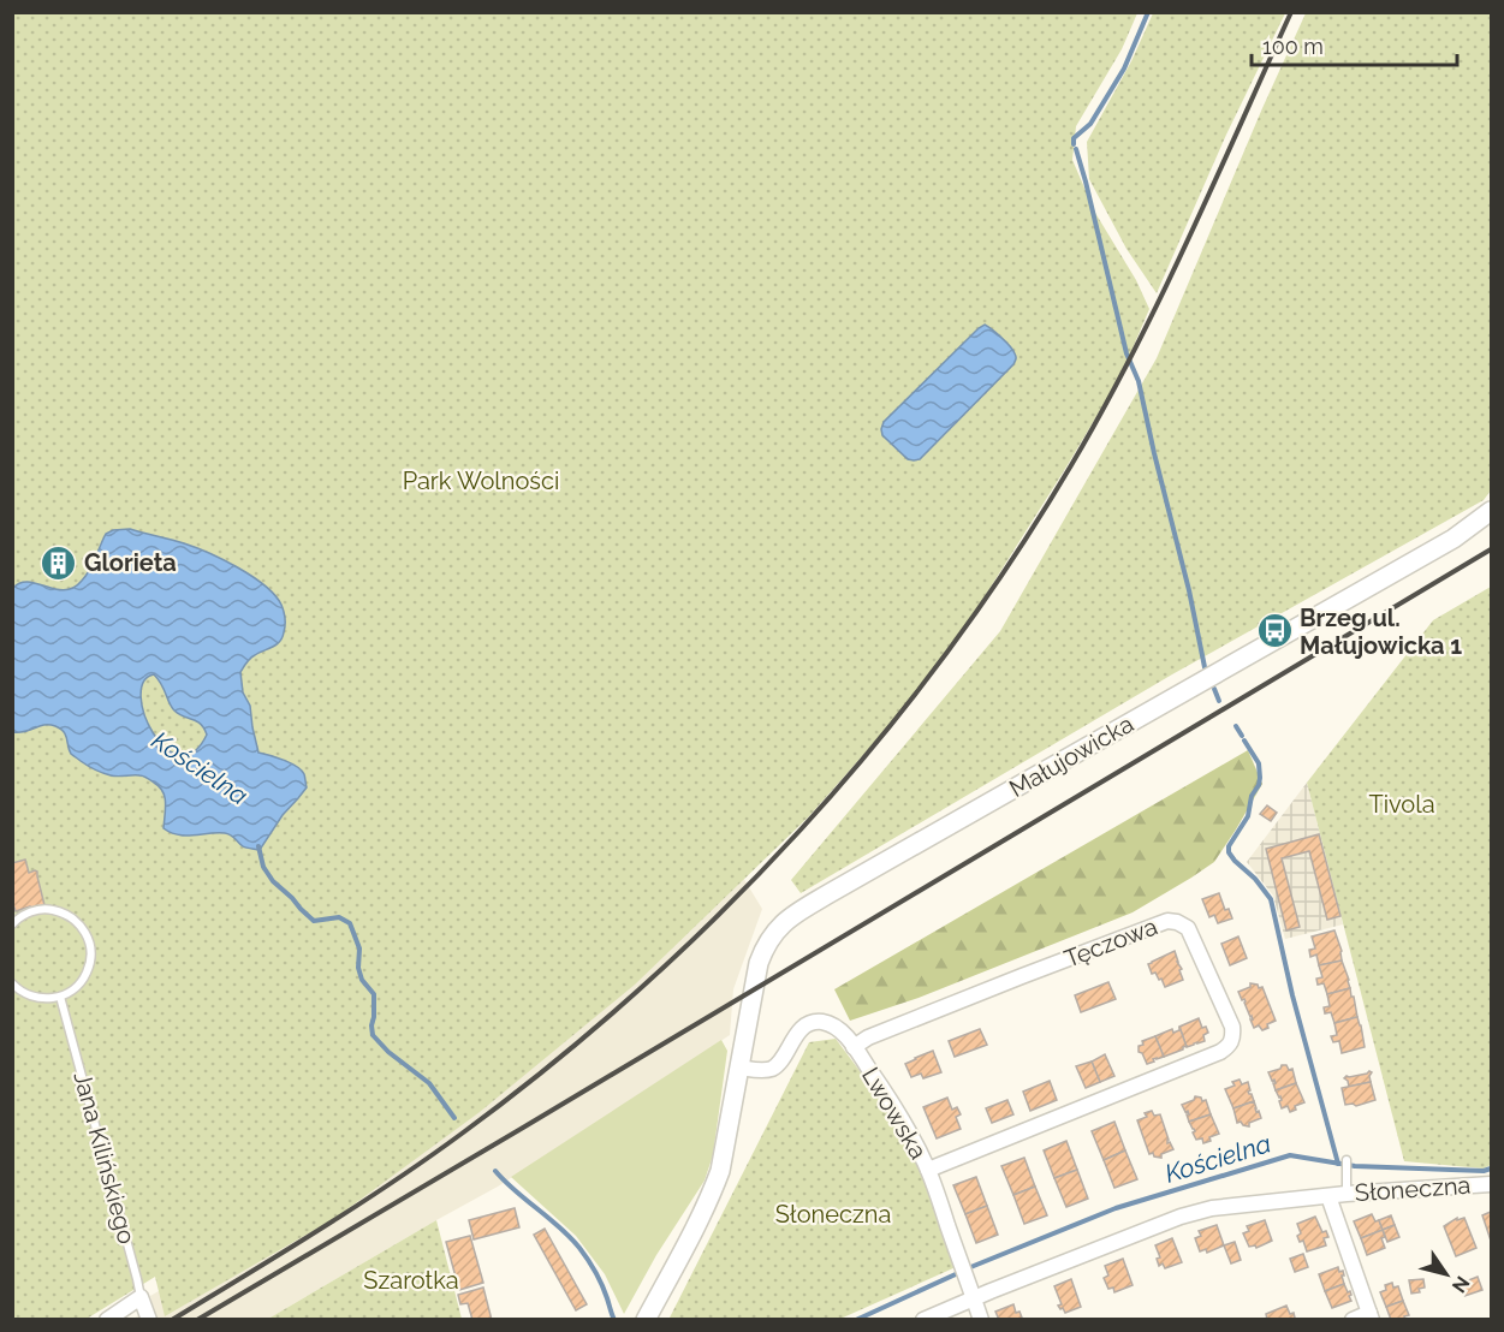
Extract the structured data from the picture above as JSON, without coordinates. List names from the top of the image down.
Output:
{
  "streets": {
    "street": [
      "Małujowicka",
      "Tęczowa",
      "Lwowska",
      "Jana Kilińskiego",
      "Słoneczna"
    ]
  },
  "crossings": [
    ["Małujowicka", "Lwowska"],
    ["Tęczowa", "Lwowska"],
    ["Lwowska", "Słoneczna"]
  ],
  "water": ["Kościelna"],
  "parks": [
    "Park Wolności",
    "Tivola",
    "Słoneczna",
    "Szarotka"
  ],
  "places": {
    "building": ["Glorieta"],
    "bus stop": ["Brzeg ul. Małujowicka 1"]
  },
  "scale_bar": "100 m",
  "north": "bottom right"
}
